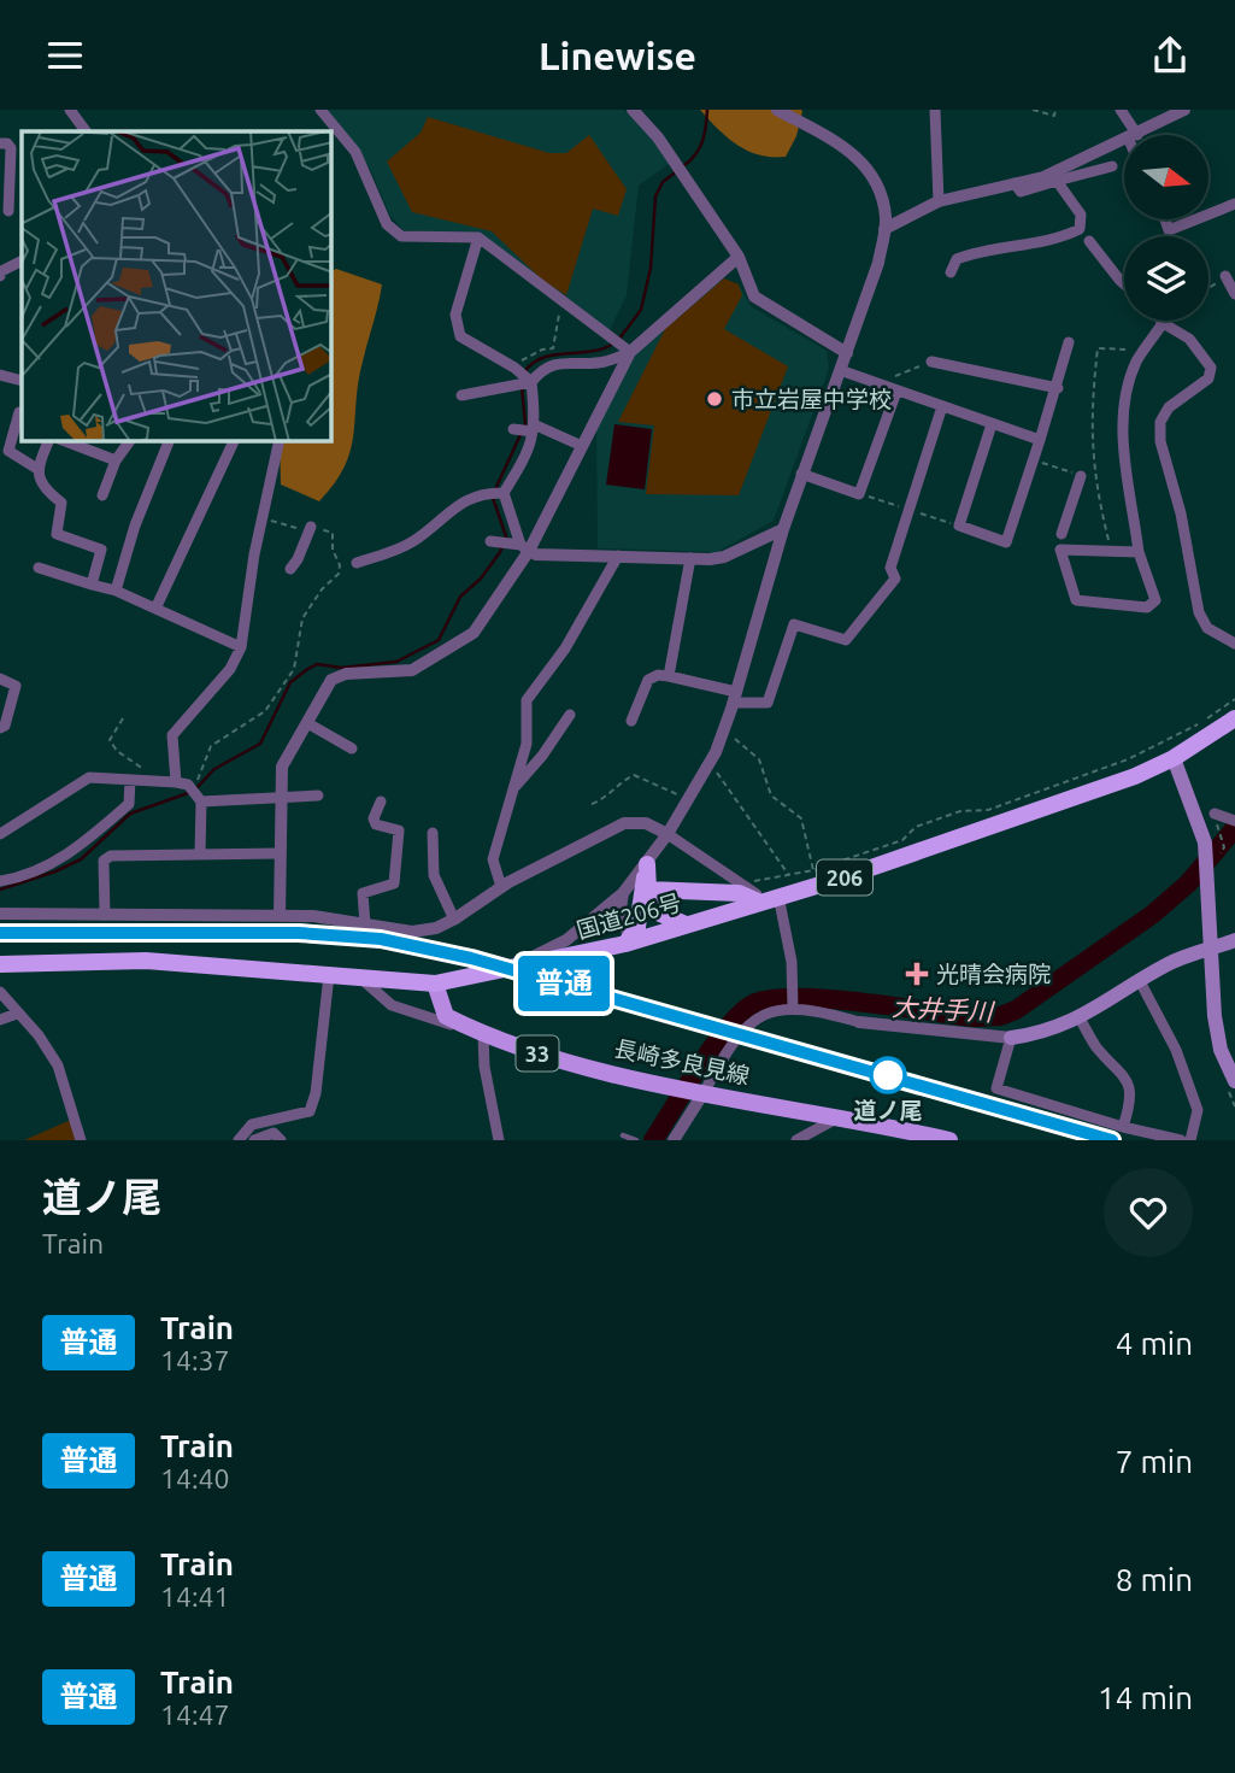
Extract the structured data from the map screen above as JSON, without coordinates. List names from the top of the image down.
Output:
{
  "streets": {
    "highway": ["206", "国道206号"],
    "main road": ["33", "長崎多良見線"]
  },
  "crossings": [
    ["国道206号", "長崎多良見線"]
  ],
  "water": ["大井手川"],
  "places": {
    "other": ["市立岩屋中学校", "道ノ尾"],
    "health": ["光晴会病院"]
  },
  "north": "right",
  "page": {
    "header": "Linewise",
    "on_map": "普通",
    "heading": ["道ノ尾", "Train"],
    "list": [
      {
        "mark": "普通",
        "name": "Train",
        "note": "14:37",
        "value": "4 min"
      },
      {
        "mark": "普通",
        "name": "Train",
        "note": "14:40",
        "value": "7 min"
      },
      {
        "mark": "普通",
        "name": "Train",
        "note": "14:41",
        "value": "8 min"
      },
      {
        "mark": "普通",
        "name": "Train",
        "note": "14:47",
        "value": "14 min"
      }
    ]
  }
}
